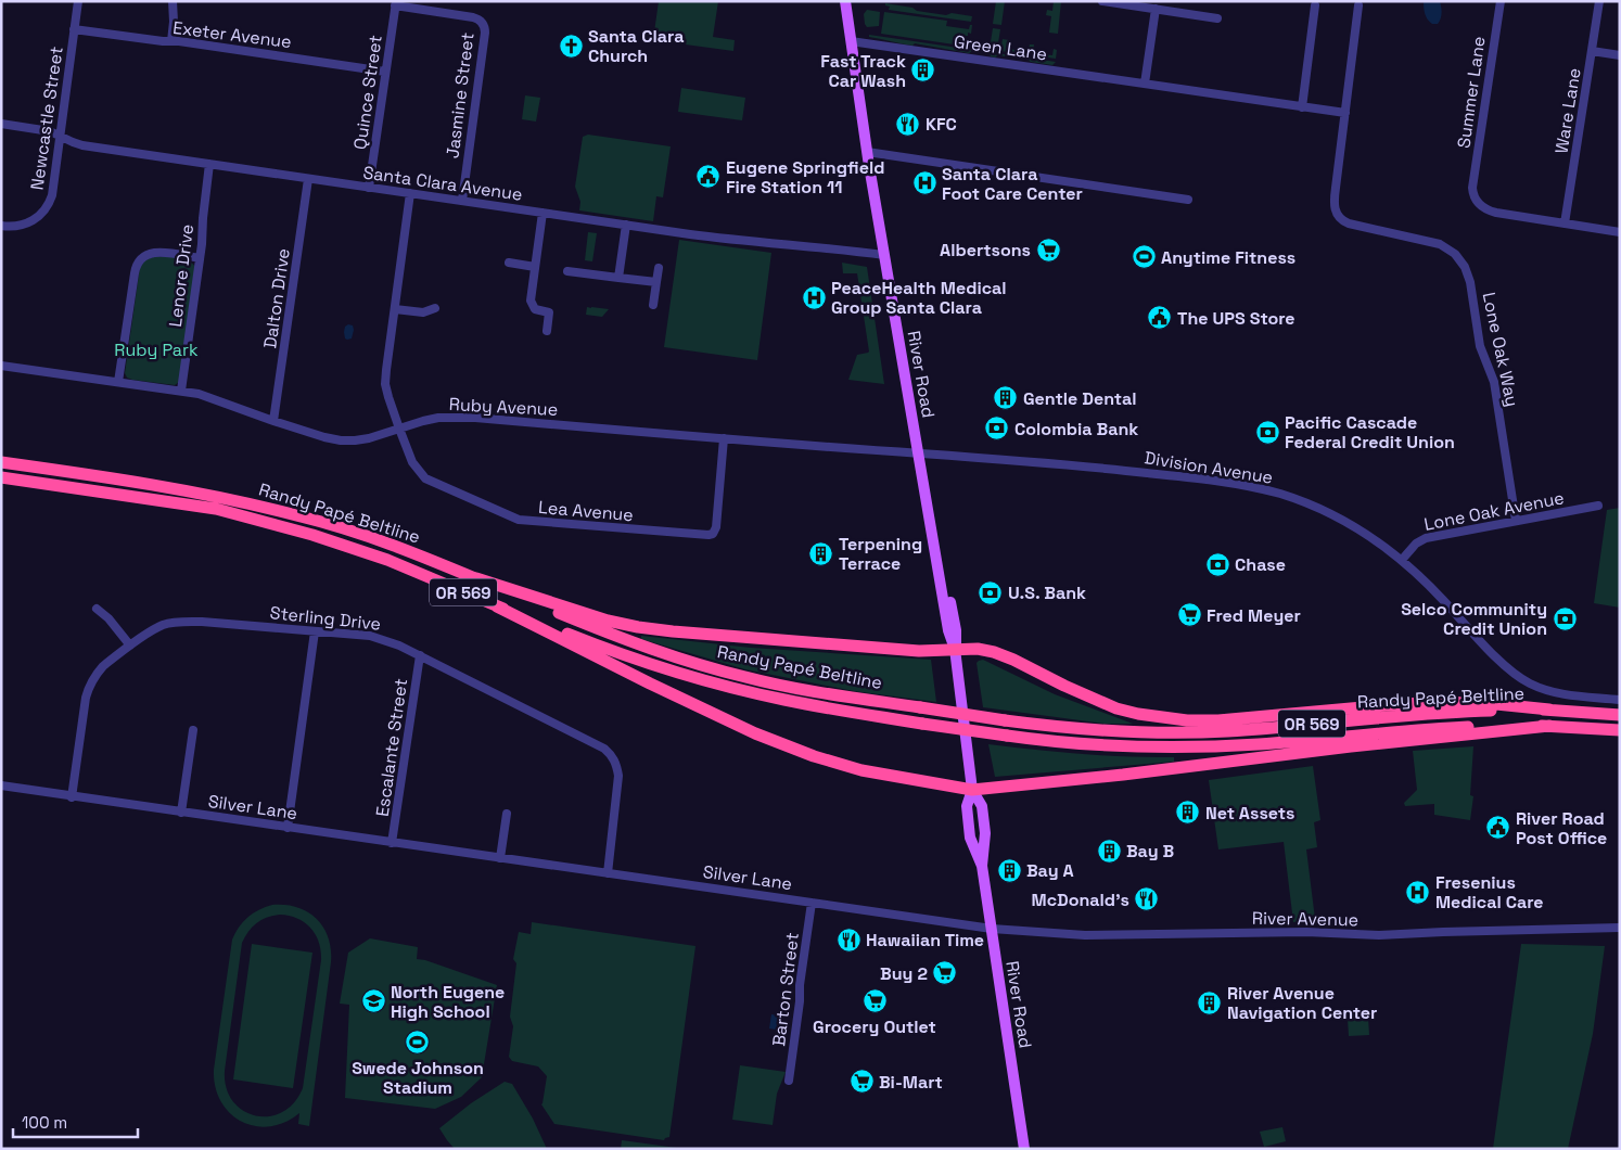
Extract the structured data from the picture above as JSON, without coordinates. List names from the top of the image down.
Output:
{
  "streets": {
    "highway": ["Randy Papé Beltline", "OR 569"],
    "main road": ["River Road"],
    "street": [
      "Exeter Avenue",
      "Green Lane",
      "Quince Street",
      "Summer Lane",
      "Jasmine Street",
      "Ware Lane",
      "Newcastle Street",
      "Santa Clara Avenue",
      "Lenore Drive",
      "Dalton Drive",
      "Lone Oak Way",
      "Ruby Avenue",
      "Division Avenue",
      "Lea Avenue",
      "Lone Oak Avenue",
      "Sterling Drive",
      "Escalante Street",
      "Silver Lane",
      "River Avenue",
      "Barton Street"
    ]
  },
  "crossings": [
    ["Exeter Avenue", "Quince Street"],
    ["Exeter Avenue", "Newcastle Street"],
    ["Green Lane", "Lone Oak Way"],
    ["Green Lane", "River Road"],
    ["Quince Street", "Jasmine Street"],
    ["Quince Street", "Santa Clara Avenue"],
    ["Summer Lane", "Ware Lane"],
    ["Jasmine Street", "Santa Clara Avenue"],
    ["Newcastle Street", "Santa Clara Avenue"],
    ["Santa Clara Avenue", "Lenore Drive"],
    ["Santa Clara Avenue", "Dalton Drive"],
    ["Santa Clara Avenue", "River Road"],
    ["Lenore Drive", "Ruby Avenue"],
    ["Dalton Drive", "Ruby Avenue"],
    ["Lone Oak Way", "Lone Oak Avenue"],
    ["River Road", "Ruby Avenue"],
    ["River Road", "Division Avenue"],
    ["River Road", "Silver Lane"],
    ["River Road", "River Avenue"],
    ["Ruby Avenue", "Division Avenue"],
    ["Ruby Avenue", "Lea Avenue"],
    ["Division Avenue", "Lone Oak Avenue"],
    ["Sterling Drive", "Escalante Street"],
    ["Sterling Drive", "Silver Lane"],
    ["Escalante Street", "Silver Lane"],
    ["Silver Lane", "River Avenue"],
    ["Silver Lane", "Barton Street"]
  ],
  "parks": ["Ruby Park"],
  "places": {
    "church": ["Santa Clara Church"],
    "building": [
      "Fast Track Car Wash",
      "Gentle Dental",
      "Terpening Terrace",
      "Net Assets",
      "Bay B",
      "Bay A",
      "River Avenue Navigation Center"
    ],
    "restaurant": ["KFC", "McDonald's", "Hawaiian Time"],
    "public building": ["Eugene Springfield Fire Station 11", "The UPS Store", "River Road Post Office"],
    "hospital": ["Santa Clara Foot Care Center", "PeaceHealth Medical Group Santa Clara", "Fresenius Medical Care"],
    "supermarket": [
      "Albertsons",
      "Fred Meyer",
      "Buy 2",
      "Grocery Outlet",
      "Bi-Mart"
    ],
    "sports": ["Anytime Fitness", "Swede Johnson Stadium"],
    "bank": [
      "Colombia Bank",
      "Pacific Cascade Federal Credit Union",
      "Chase",
      "U.S. Bank",
      "Selco Community Credit Union"
    ],
    "school or university": ["North Eugene High School"]
  },
  "scale_bar": "100 m"
}
